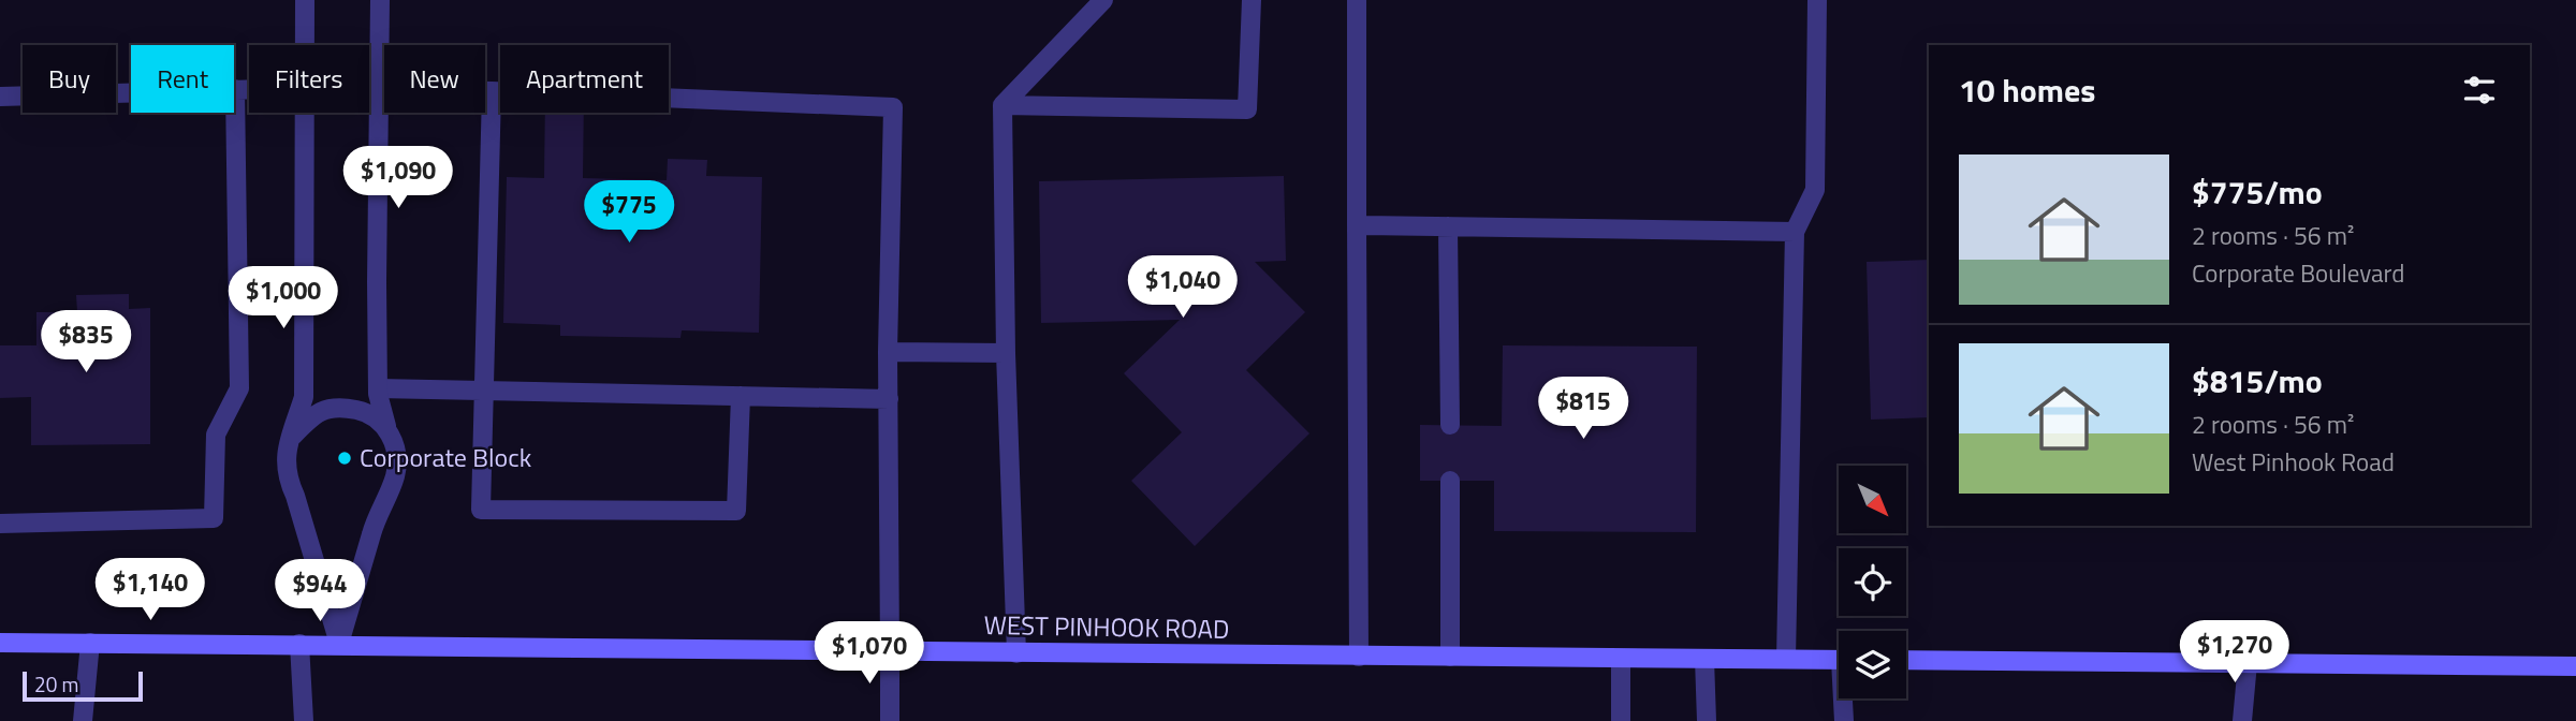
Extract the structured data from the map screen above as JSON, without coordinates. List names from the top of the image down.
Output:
{
  "streets": {
    "main road": ["WEST PINHOOK ROAD"]
  },
  "places": ["Corporate Block"],
  "scale_bar": "20 m",
  "north": "bottom right",
  "page": {
    "chip": [
      "Buy",
      "Rent",
      "Filters",
      "New",
      "Apartment"
    ],
    "heading": "10 homes",
    "list": [
      {
        "name": "$775/mo",
        "note": "2 rooms · 56 m² · Corporate Boulevard"
      },
      {
        "name": "$815/mo",
        "note": "2 rooms · 56 m² · West Pinhook Road"
      }
    ],
    "price": [
      "$1,090",
      "$775",
      "$1,040",
      "$1,000",
      "$835",
      "$815",
      "$1,140",
      "$944",
      "$1,270",
      "$1,070"
    ],
    "scale": "20 m"
  }
}
